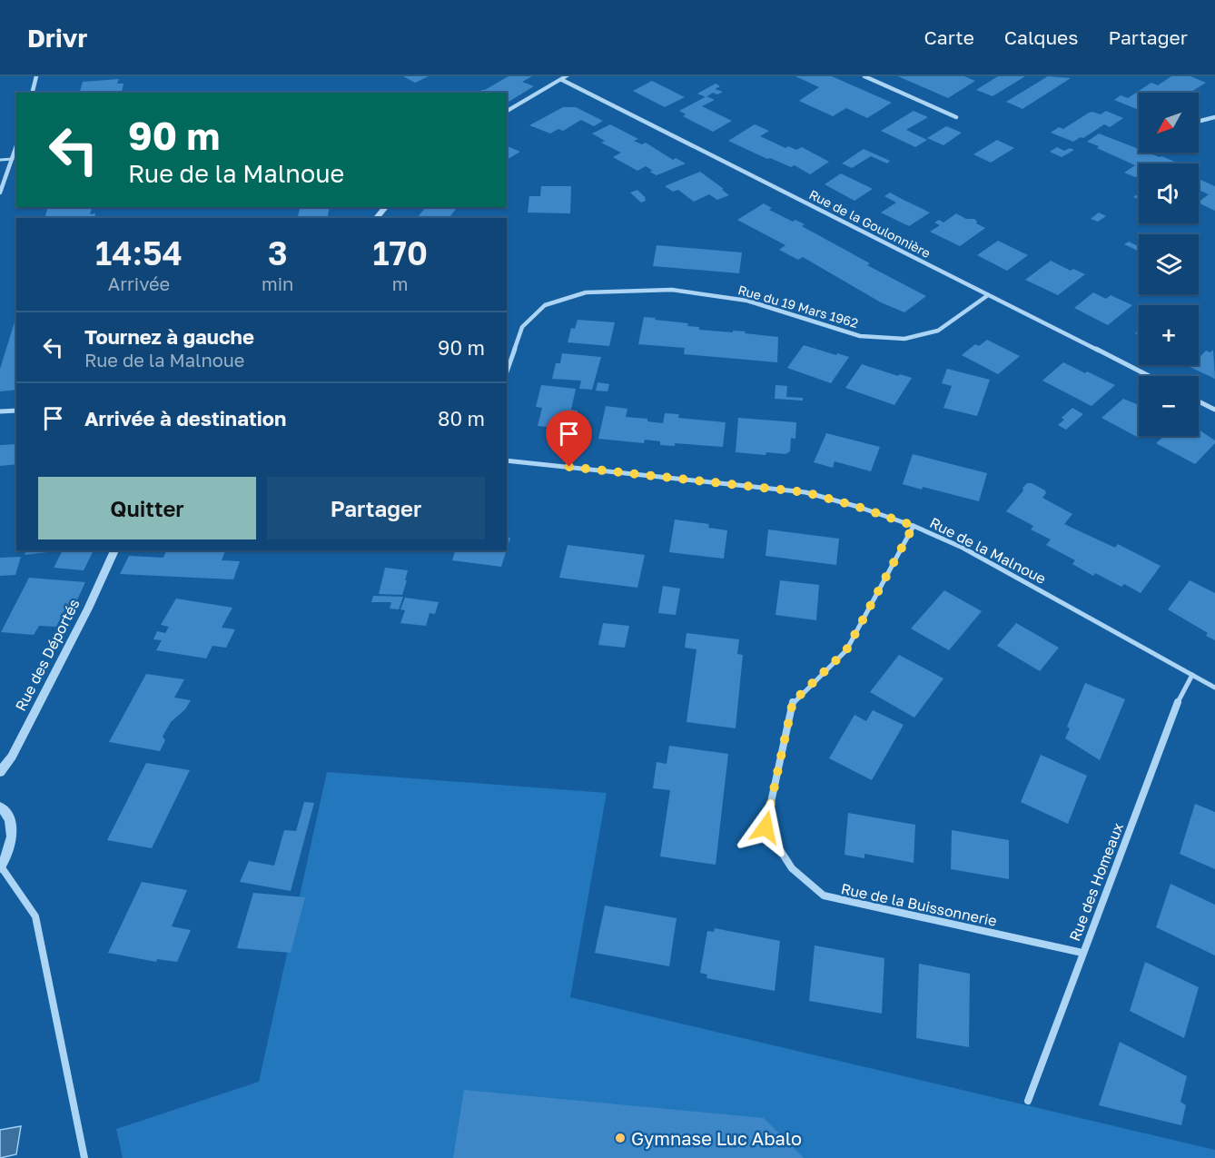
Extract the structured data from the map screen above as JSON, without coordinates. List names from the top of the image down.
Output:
{
  "streets": {
    "street": [
      "Rue de la Goulonnière",
      "Rue du 19 Mars 1962",
      "Rue de la Malnoue",
      "Rue des Déportés",
      "Rue des Homeaux",
      "Rue de la Buissonnerie"
    ]
  },
  "crossings": [
    ["Rue de la Goulonnière", "Rue du 19 Mars 1962"],
    ["Rue de la Malnoue", "Rue des Homeaux"],
    ["Rue de la Malnoue", "Rue de la Buissonnerie"],
    ["Rue des Homeaux", "Rue de la Buissonnerie"]
  ],
  "places": ["Gymnase Luc Abalo"],
  "north": "bottom left",
  "page": {
    "header": "Drivr",
    "nav": ["Carte", "Calques", "Partager"],
    "map_buttons": ["+", "−"],
    "turn": ["90 m", "Rue de la Malnoue"],
    "eta": [
      "14:54",
      "Arrivée",
      "3",
      "min",
      "170",
      "m"
    ],
    "list": [
      {
        "name": "Tournez à gauche",
        "note": "Rue de la Malnoue",
        "value": "90 m"
      },
      {
        "name": "Arrivée à destination",
        "value": "80 m"
      }
    ],
    "buttons": ["Quitter", "Partager"]
  }
}
